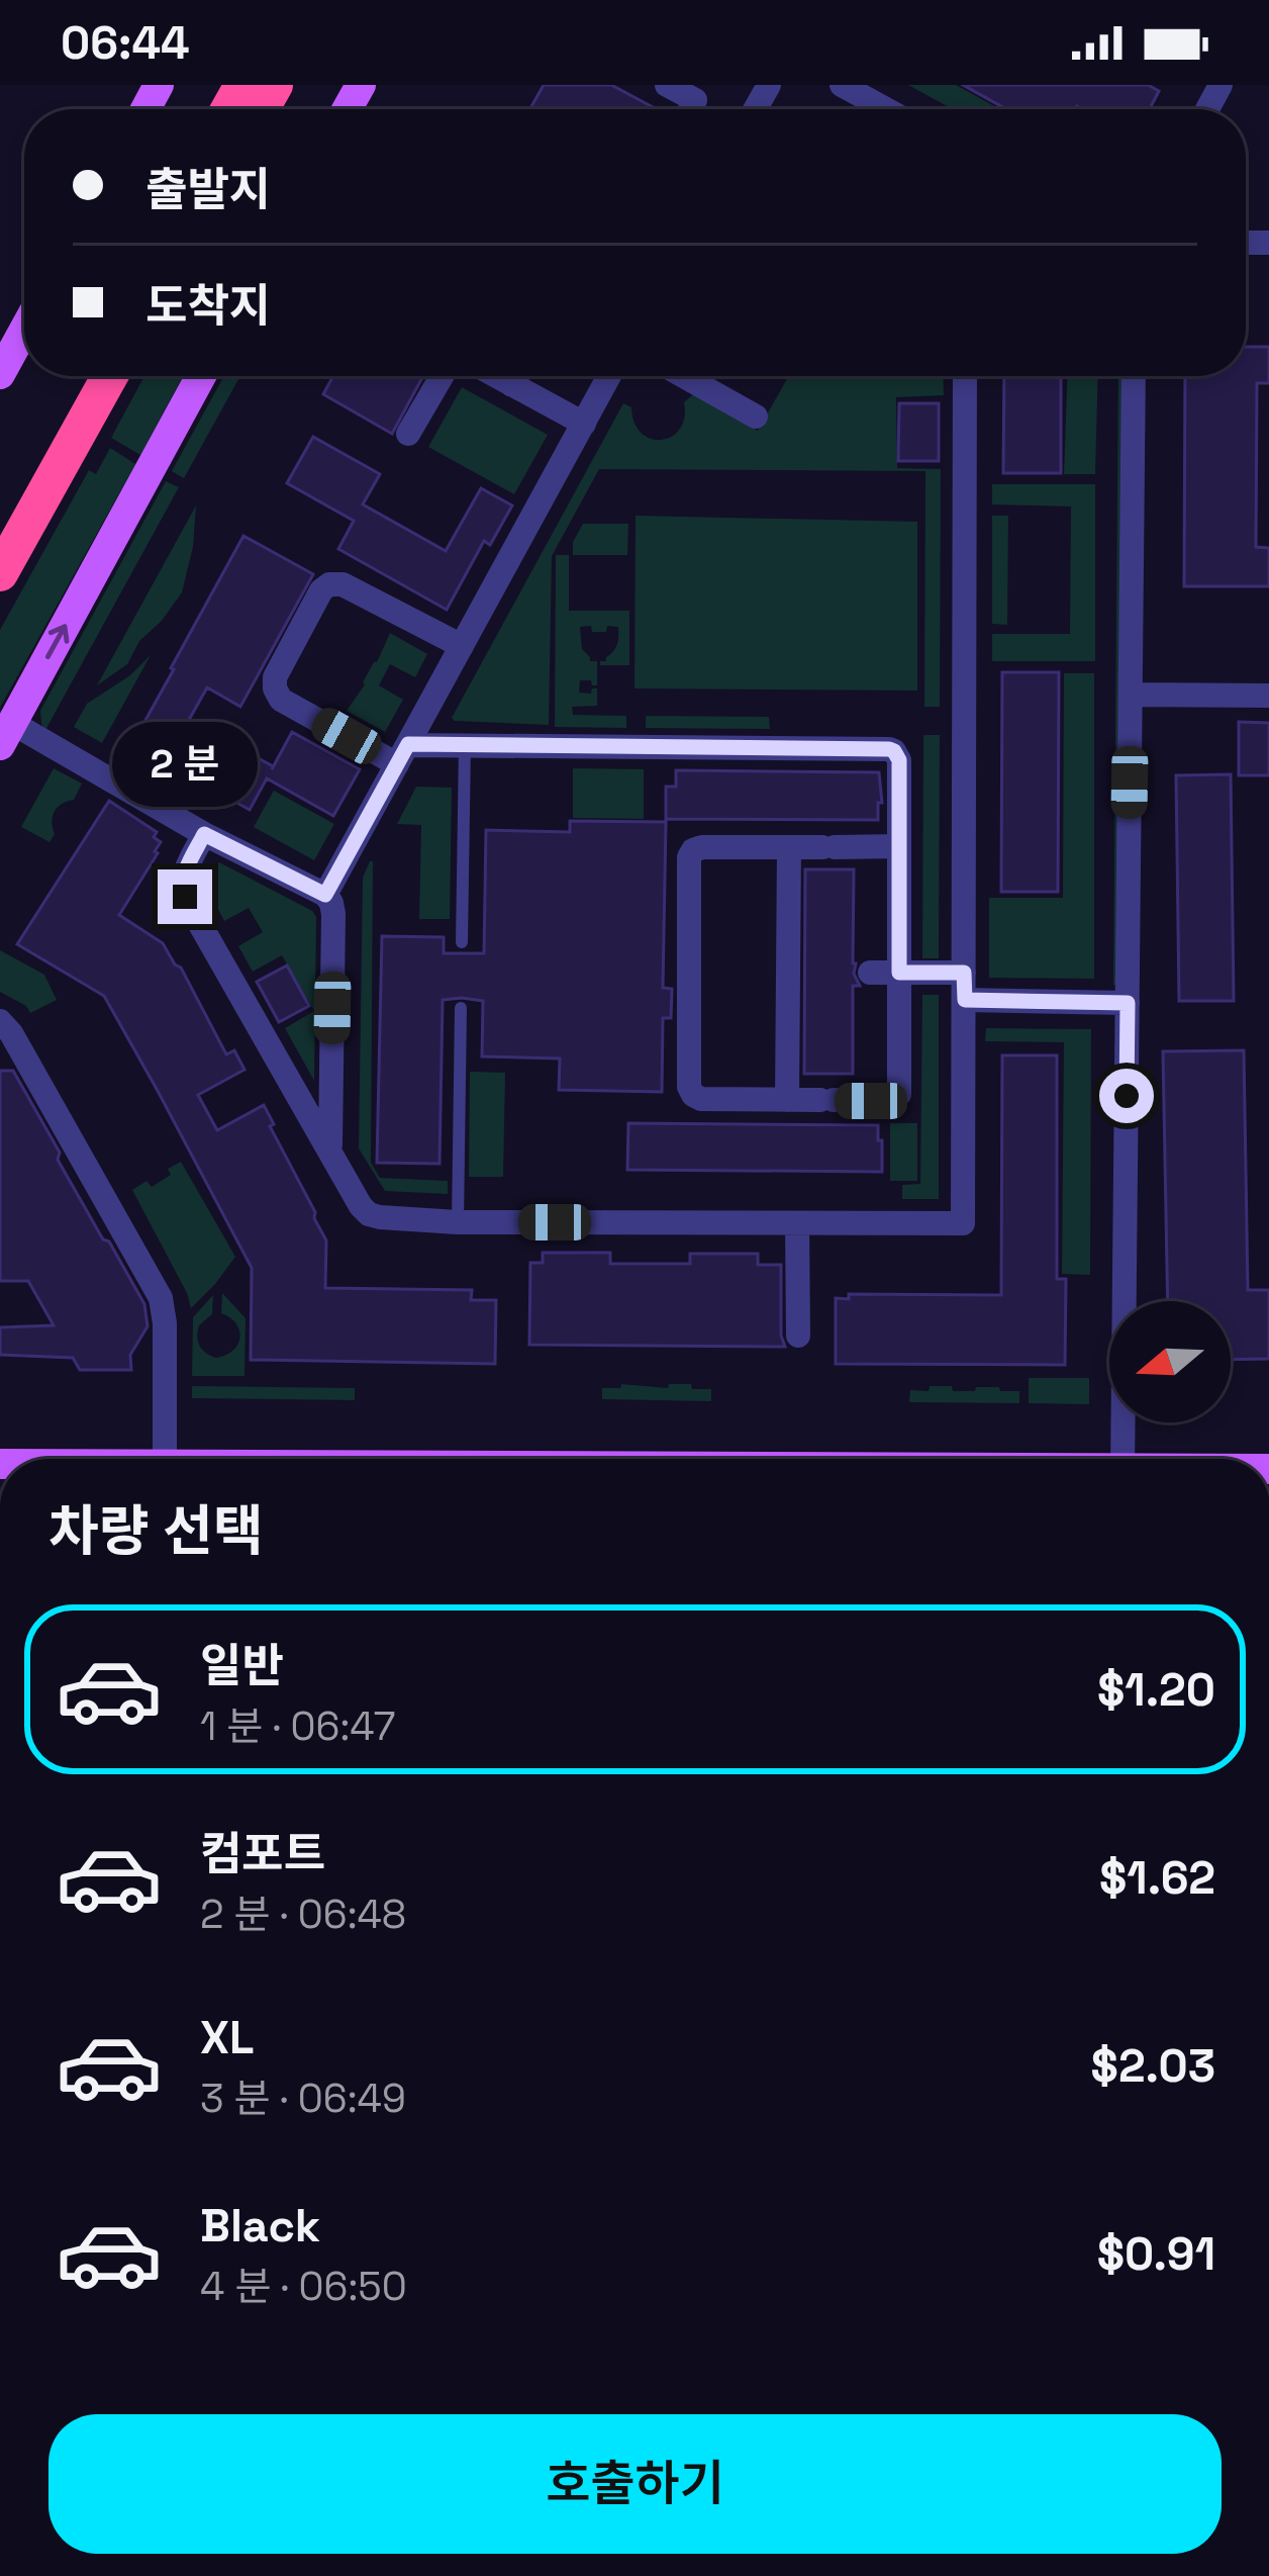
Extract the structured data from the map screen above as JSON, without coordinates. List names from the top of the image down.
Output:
{
  "north": "left",
  "page": {
    "status": "06:44",
    "banner": ["출발지", "도착지"],
    "bubble": "2 분",
    "heading": "차량 선택",
    "list": [
      {
        "name": "일반",
        "note": "1 분 · 06:47",
        "value": "$1.20"
      },
      {
        "name": "컴포트",
        "note": "2 분 · 06:48",
        "value": "$1.62"
      },
      {
        "name": "XL",
        "note": "3 분 · 06:49",
        "value": "$2.03"
      },
      {
        "name": "Black",
        "note": "4 분 · 06:50",
        "value": "$0.91"
      }
    ],
    "buttons": "호출하기"
  }
}
